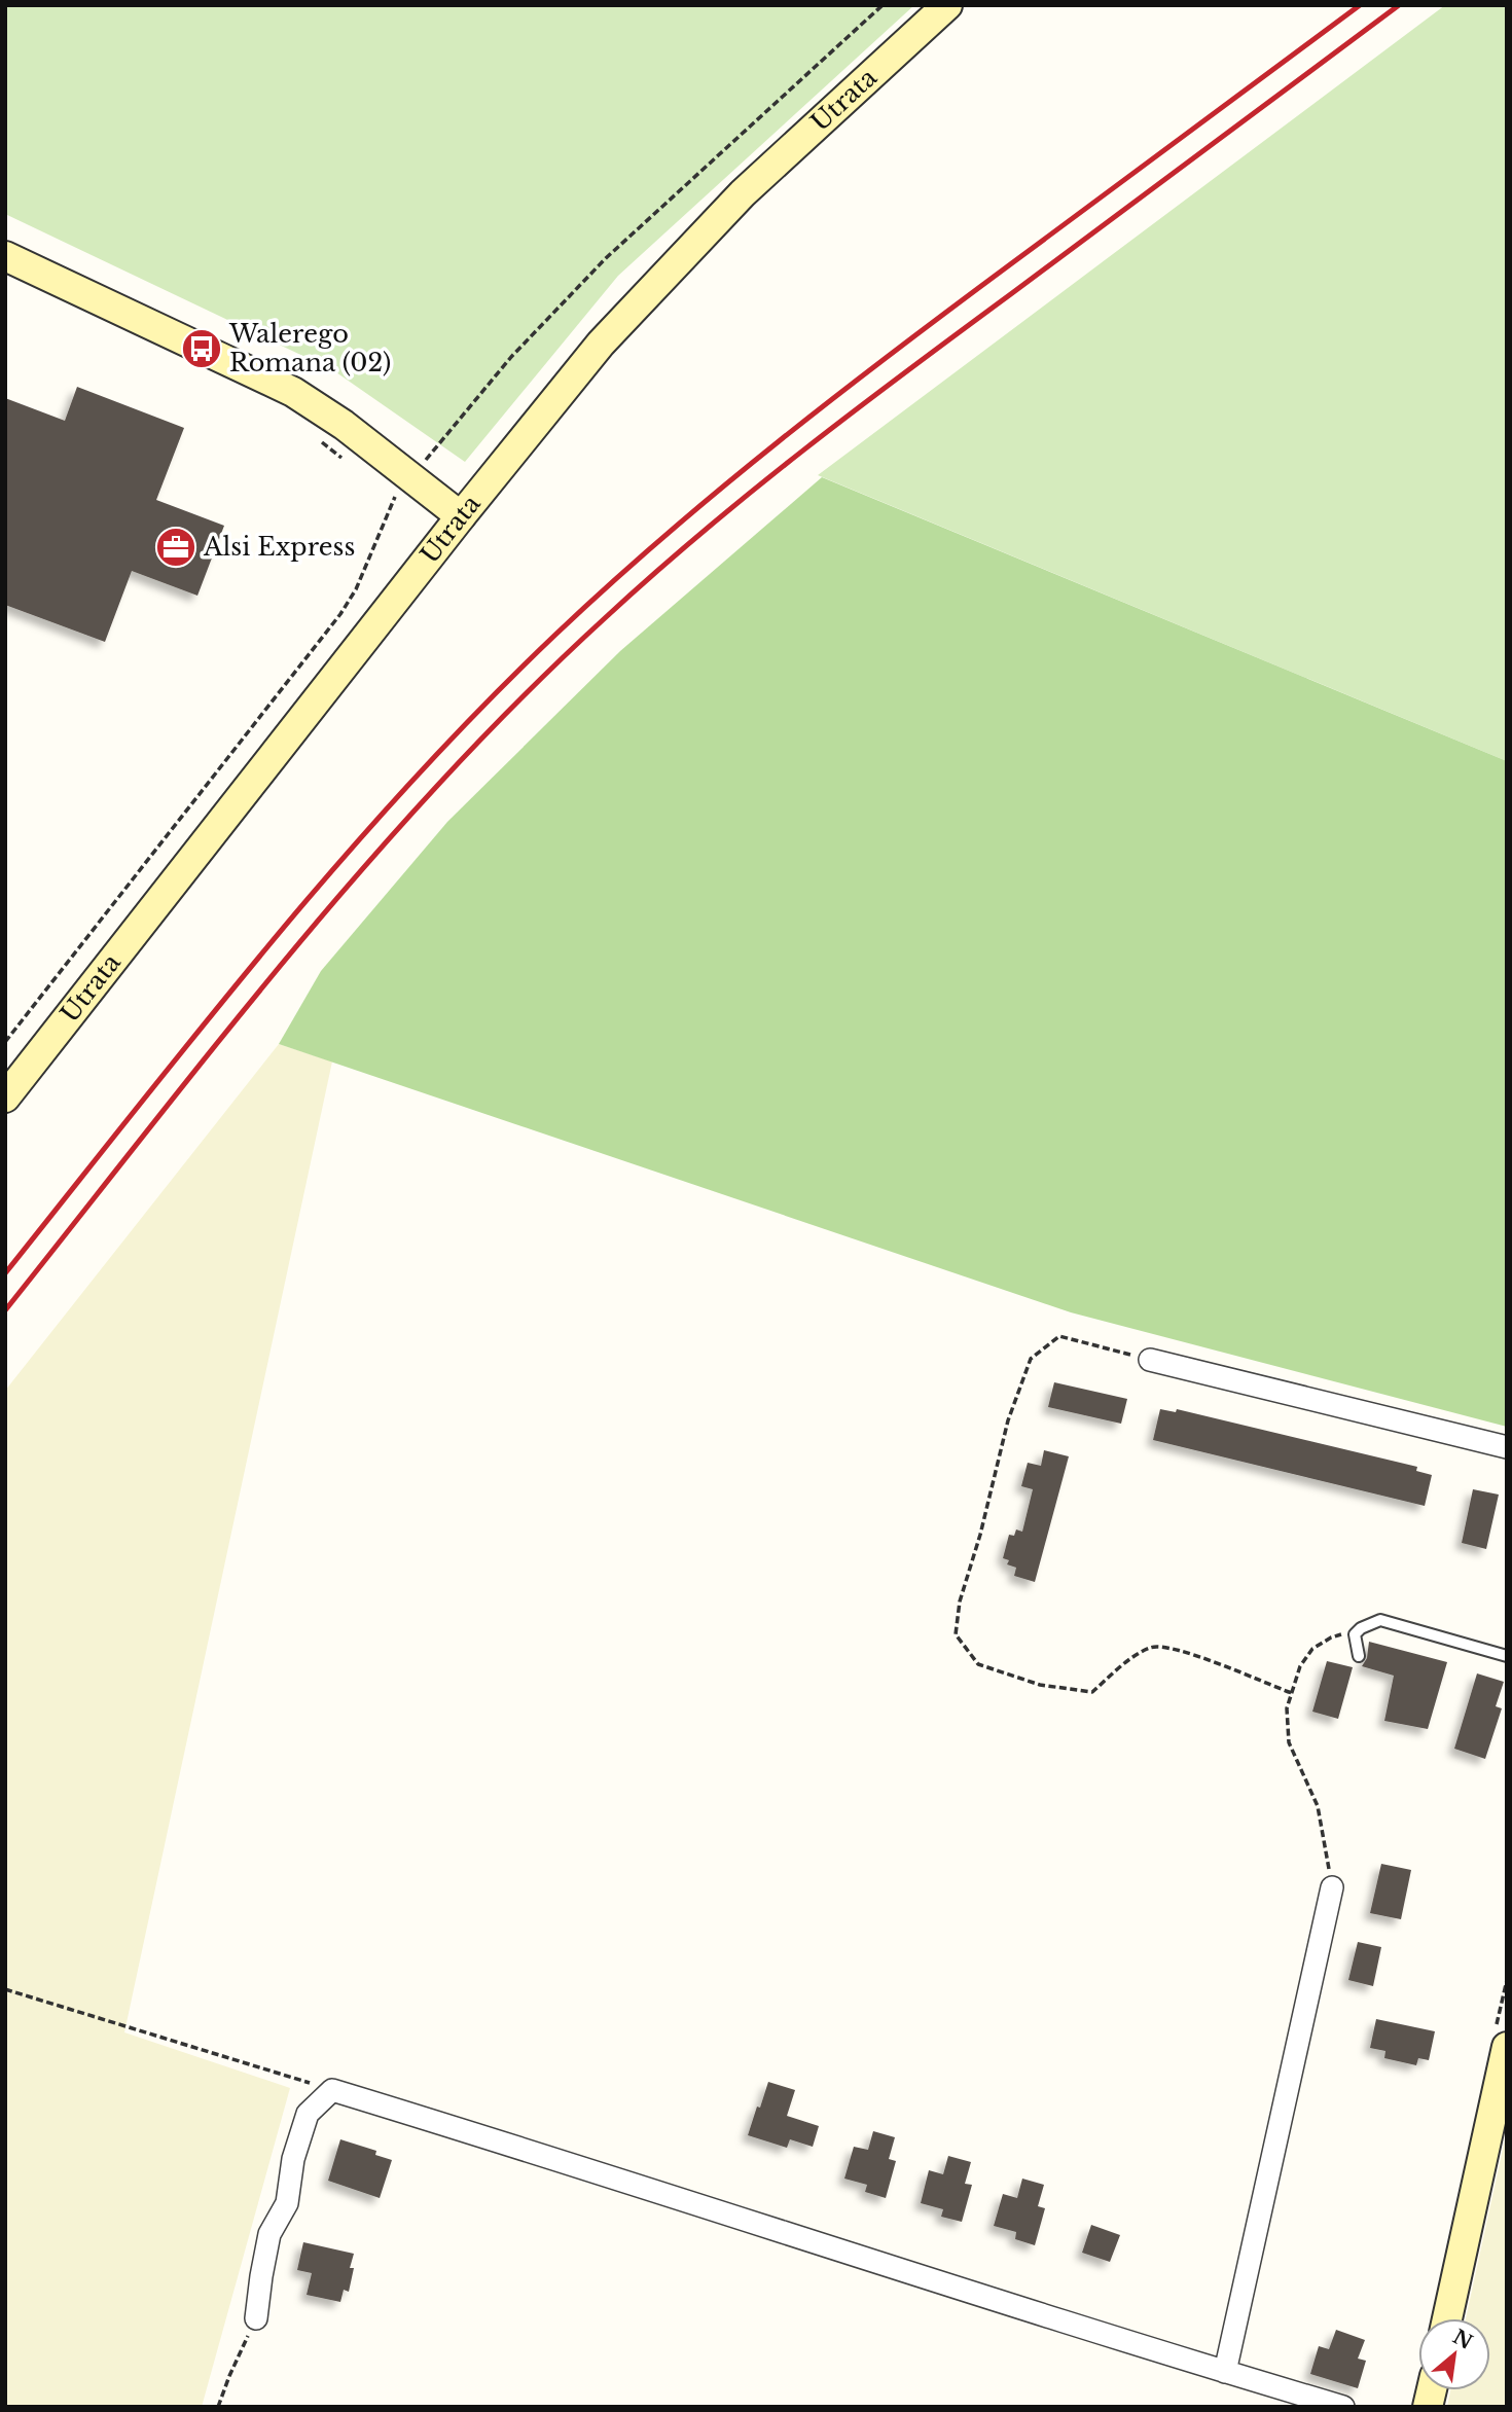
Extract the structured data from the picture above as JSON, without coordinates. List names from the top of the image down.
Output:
{
  "streets": {
    "main road": ["Utrata"]
  },
  "places": {
    "bus stop": ["Walerego Romana (02)"],
    "office": ["Alsi Express"]
  },
  "north": "top right"
}
